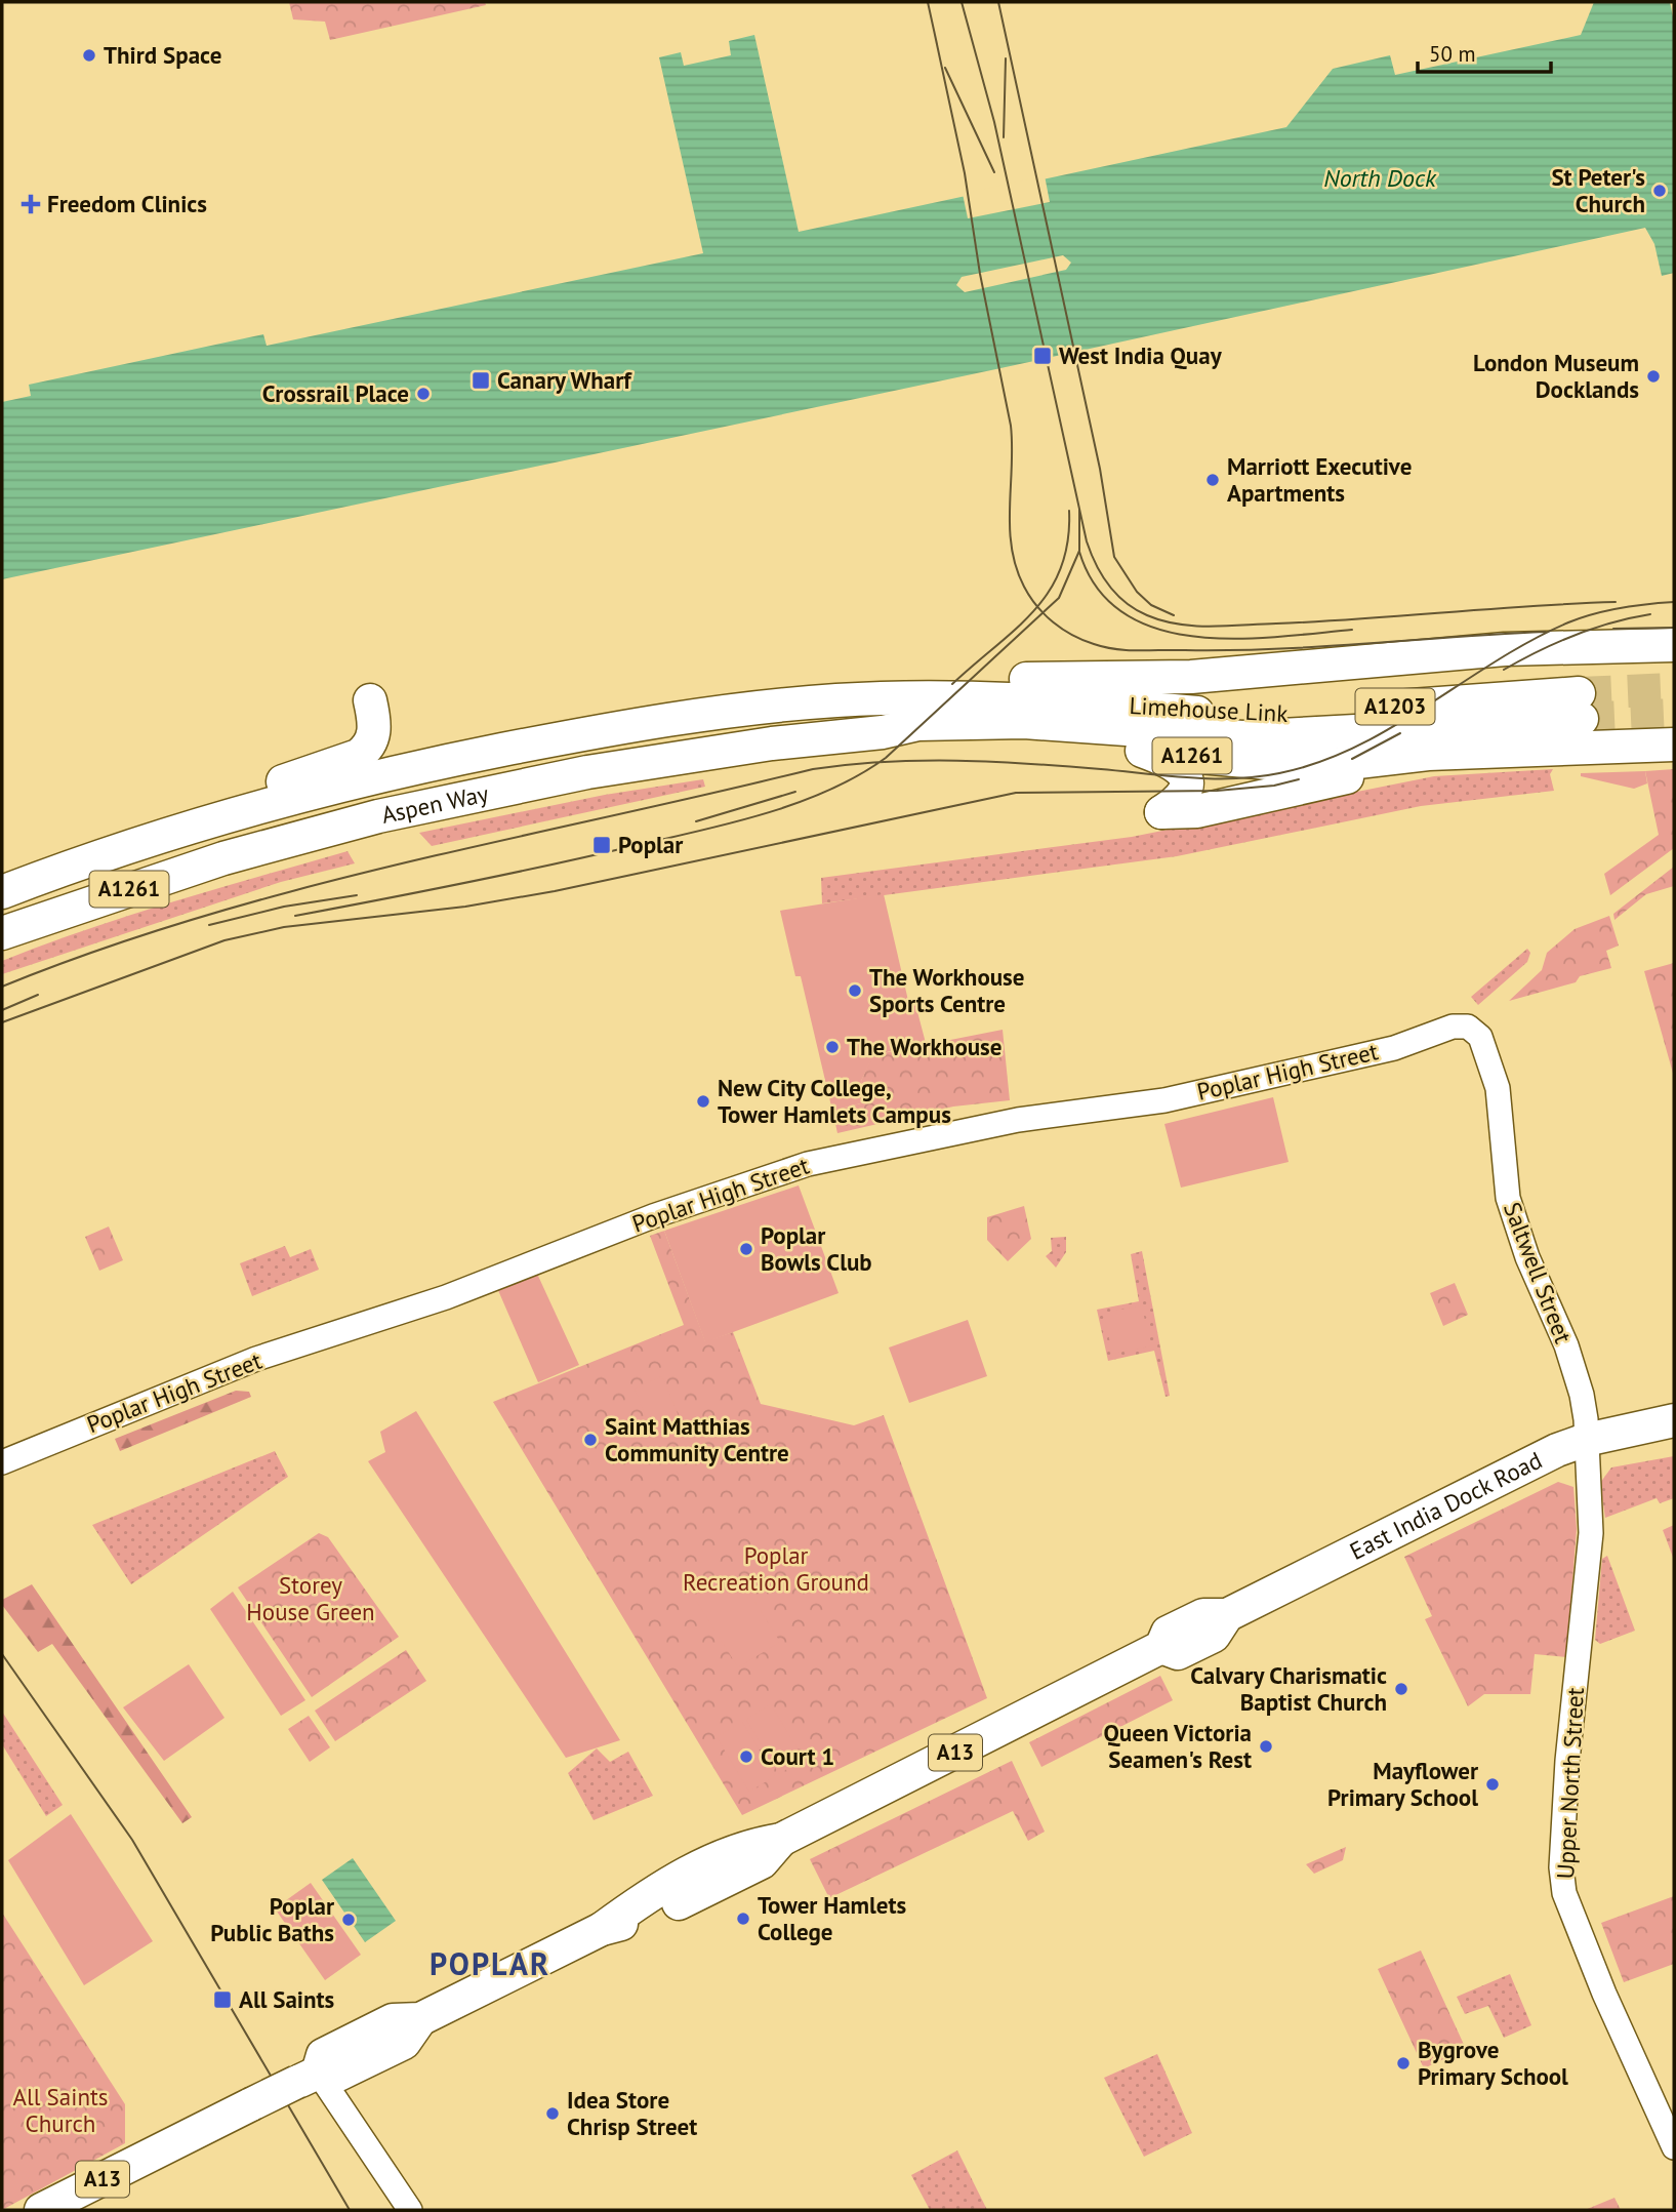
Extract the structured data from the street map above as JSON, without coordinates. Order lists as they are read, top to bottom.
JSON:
{
  "streets": {
    "highway": [
      "A1203",
      "Limehouse Link",
      "A1261",
      "Aspen Way",
      "East India Dock Road",
      "A13"
    ],
    "street": ["Poplar High Street", "Saltwell Street", "Upper North Street"]
  },
  "crossings": [
    ["Limehouse Link", "A1261"],
    ["Limehouse Link", "Aspen Way"],
    ["A1261", "Aspen Way"],
    ["Poplar High Street", "Saltwell Street"],
    ["Saltwell Street", "East India Dock Road"],
    ["Saltwell Street", "Upper North Street"],
    ["East India Dock Road", "Upper North Street"]
  ],
  "districts": ["POPLAR"],
  "water": ["North Dock"],
  "parks": ["Poplar Recreation Ground", "Storey House Green", "All Saints Church"],
  "places": {
    "other": [
      "Third Space",
      "St Peter's Church",
      "London Museum Docklands",
      "Crossrail Place",
      "Marriott Executive Apartments",
      "The Workhouse Sports Centre",
      "The Workhouse",
      "New City College, Tower Hamlets Campus",
      "Poplar Bowls Club",
      "Saint Matthias Community Centre",
      "Calvary Charismatic Baptist Church",
      "Queen Victoria Seamen's Rest",
      "Court 1",
      "Mayflower Primary School",
      "Tower Hamlets College",
      "Poplar Public Baths",
      "Bygrove Primary School",
      "Idea Store Chrisp Street"
    ],
    "health": ["Freedom Clinics"],
    "transit": [
      "West India Quay",
      "Canary Wharf",
      "Poplar",
      "All Saints"
    ]
  },
  "scale_bar": "50 m"
}
